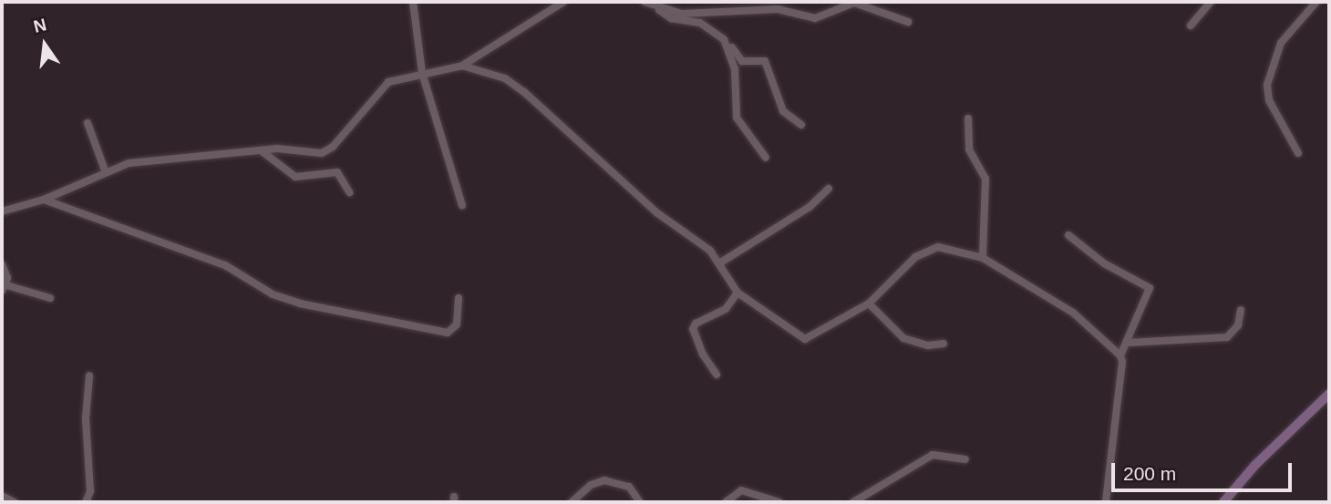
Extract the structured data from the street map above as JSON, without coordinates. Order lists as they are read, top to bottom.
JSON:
{
  "scale_bar": "200 m",
  "north": "top"
}
